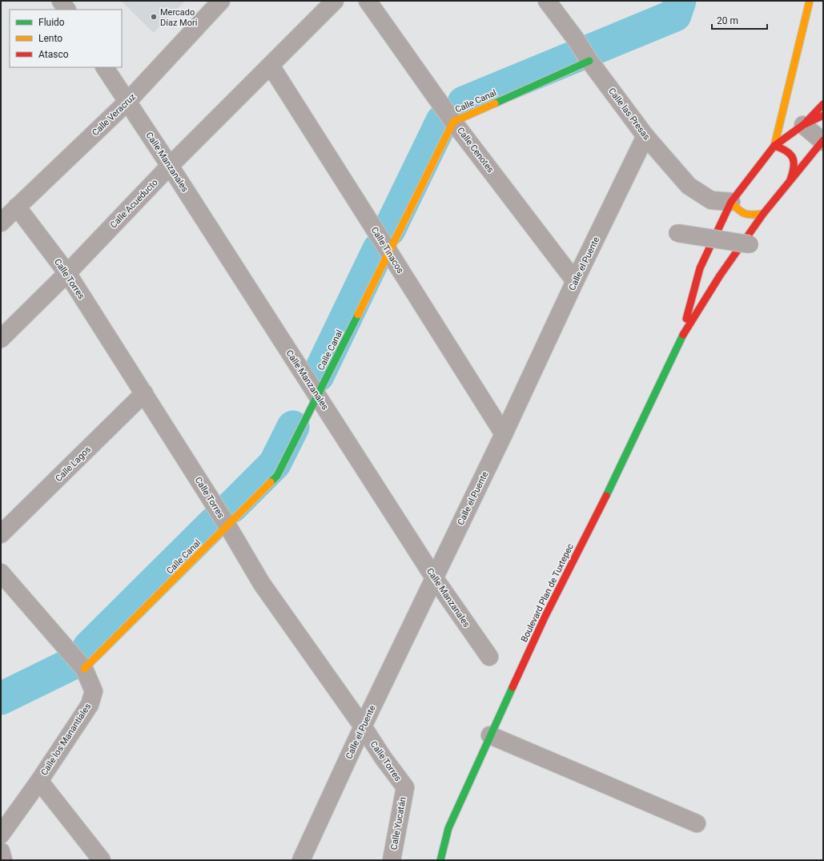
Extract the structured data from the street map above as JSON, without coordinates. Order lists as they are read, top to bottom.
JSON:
{
  "streets": {
    "main road": ["Calle Canal", "Boulevard Plan de Tuxtepec"],
    "street": [
      "Calle las Presas",
      "Calle Veracruz",
      "Calle Cenotes",
      "Calle Manzanales",
      "Calle Acueducto",
      "Calle Tinacos",
      "Calle el Puente",
      "Calle Torres",
      "Calle Lagos",
      "Calle los Manantiales",
      "Calle Yucatán"
    ]
  },
  "crossings": [
    ["Calle Canal", "Calle las Presas"],
    ["Calle Canal", "Calle Cenotes"],
    ["Calle Canal", "Calle Manzanales"],
    ["Calle Canal", "Calle Tinacos"],
    ["Calle Canal", "Calle Torres"],
    ["Calle Canal", "Calle los Manantiales"],
    ["Calle las Presas", "Calle el Puente"],
    ["Calle Veracruz", "Calle Manzanales"],
    ["Calle Veracruz", "Calle Torres"],
    ["Calle Cenotes", "Calle el Puente"],
    ["Calle Manzanales", "Calle Acueducto"],
    ["Calle Manzanales", "Calle el Puente"],
    ["Calle Acueducto", "Calle Tinacos"],
    ["Calle Acueducto", "Calle Torres"],
    ["Calle Tinacos", "Calle el Puente"],
    ["Calle el Puente", "Calle Torres"],
    ["Calle Torres", "Calle Lagos"],
    ["Calle Torres", "Calle Yucatán"]
  ],
  "places": ["Mercado Díaz Mori"],
  "legend": ["Fluido", "Lento", "Atasco"],
  "scale_bar": "20 m"
}
